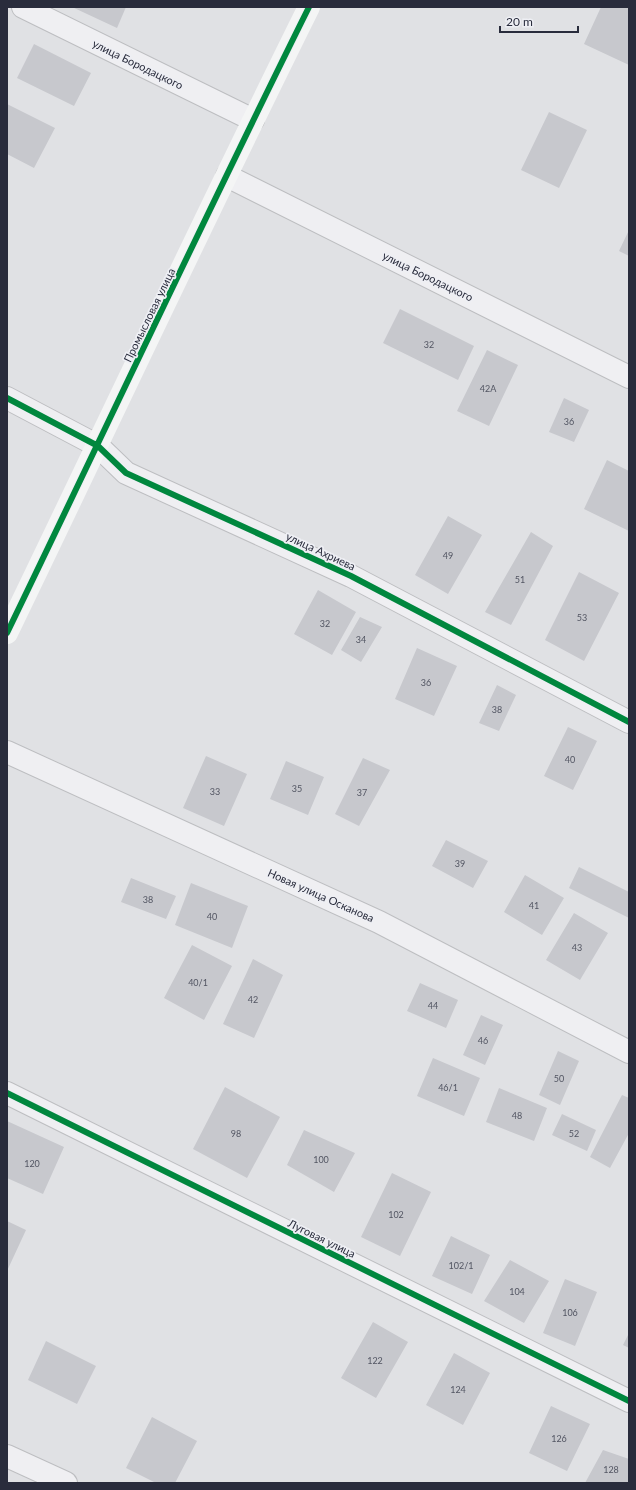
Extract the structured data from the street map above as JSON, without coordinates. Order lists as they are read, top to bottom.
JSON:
{
  "streets": {
    "street": [
      "улица Бородацкого",
      "Промысловая улица",
      "улица Ахриева",
      "Новая улица Осканова",
      "Луговая улица"
    ]
  },
  "crossings": [
    ["улица Бородацкого", "Промысловая улица"],
    ["Промысловая улица", "улица Ахриева"]
  ],
  "house_numbers": [
    "32",
    "42А",
    "36",
    "49",
    "51",
    "53",
    "32",
    "34",
    "36",
    "38",
    "40",
    "35",
    "33",
    "37",
    "39",
    "38",
    "41",
    "40",
    "43",
    "40/1",
    "42",
    "44",
    "46",
    "50",
    "46/1",
    "48",
    "98",
    "52",
    "100",
    "120",
    "102",
    "102/1",
    "104",
    "106",
    "122",
    "124",
    "126",
    "128"
  ],
  "scale_bar": "20 m"
}
